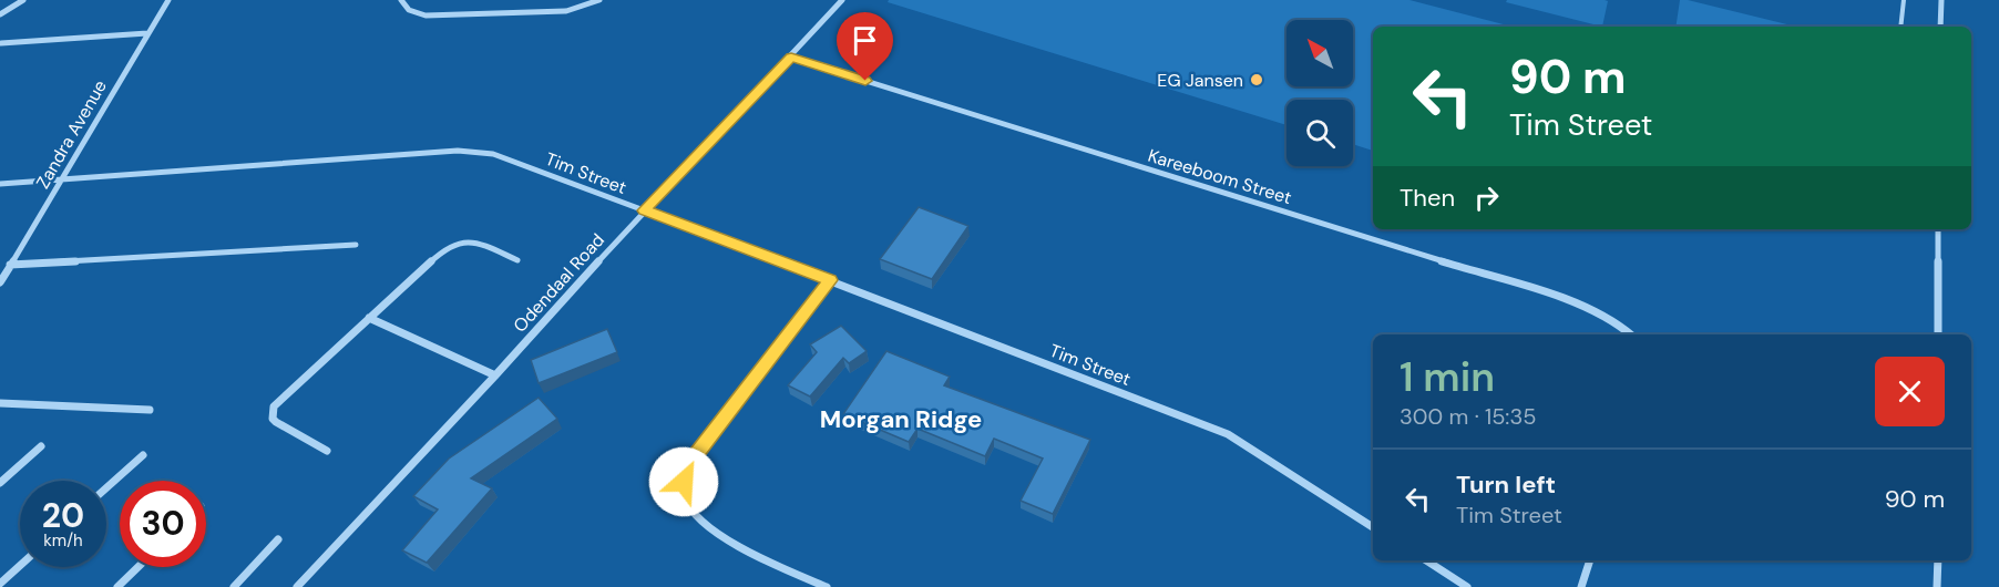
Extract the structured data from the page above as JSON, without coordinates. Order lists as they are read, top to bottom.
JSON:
{
  "streets": {
    "street": [
      "Zandra Avenue",
      "Tim Street",
      "Kareeboom Street",
      "Odendaal Road"
    ]
  },
  "crossings": [
    ["Zandra Avenue", "Tim Street"],
    ["Tim Street", "Odendaal Road"],
    ["Kareeboom Street", "Odendaal Road"]
  ],
  "districts": ["Morgan Ridge"],
  "places": ["EG Jansen"],
  "north": "top left",
  "page": {
    "turn": ["90 m", "Tim Street"],
    "then": "Then",
    "heading": ["1 min", "300 m · 15:35"],
    "list": [
      {
        "name": "Turn left",
        "note": "Tim Street",
        "value": "90 m"
      }
    ],
    "speed": "20 km/h",
    "limit": "30"
  }
}
